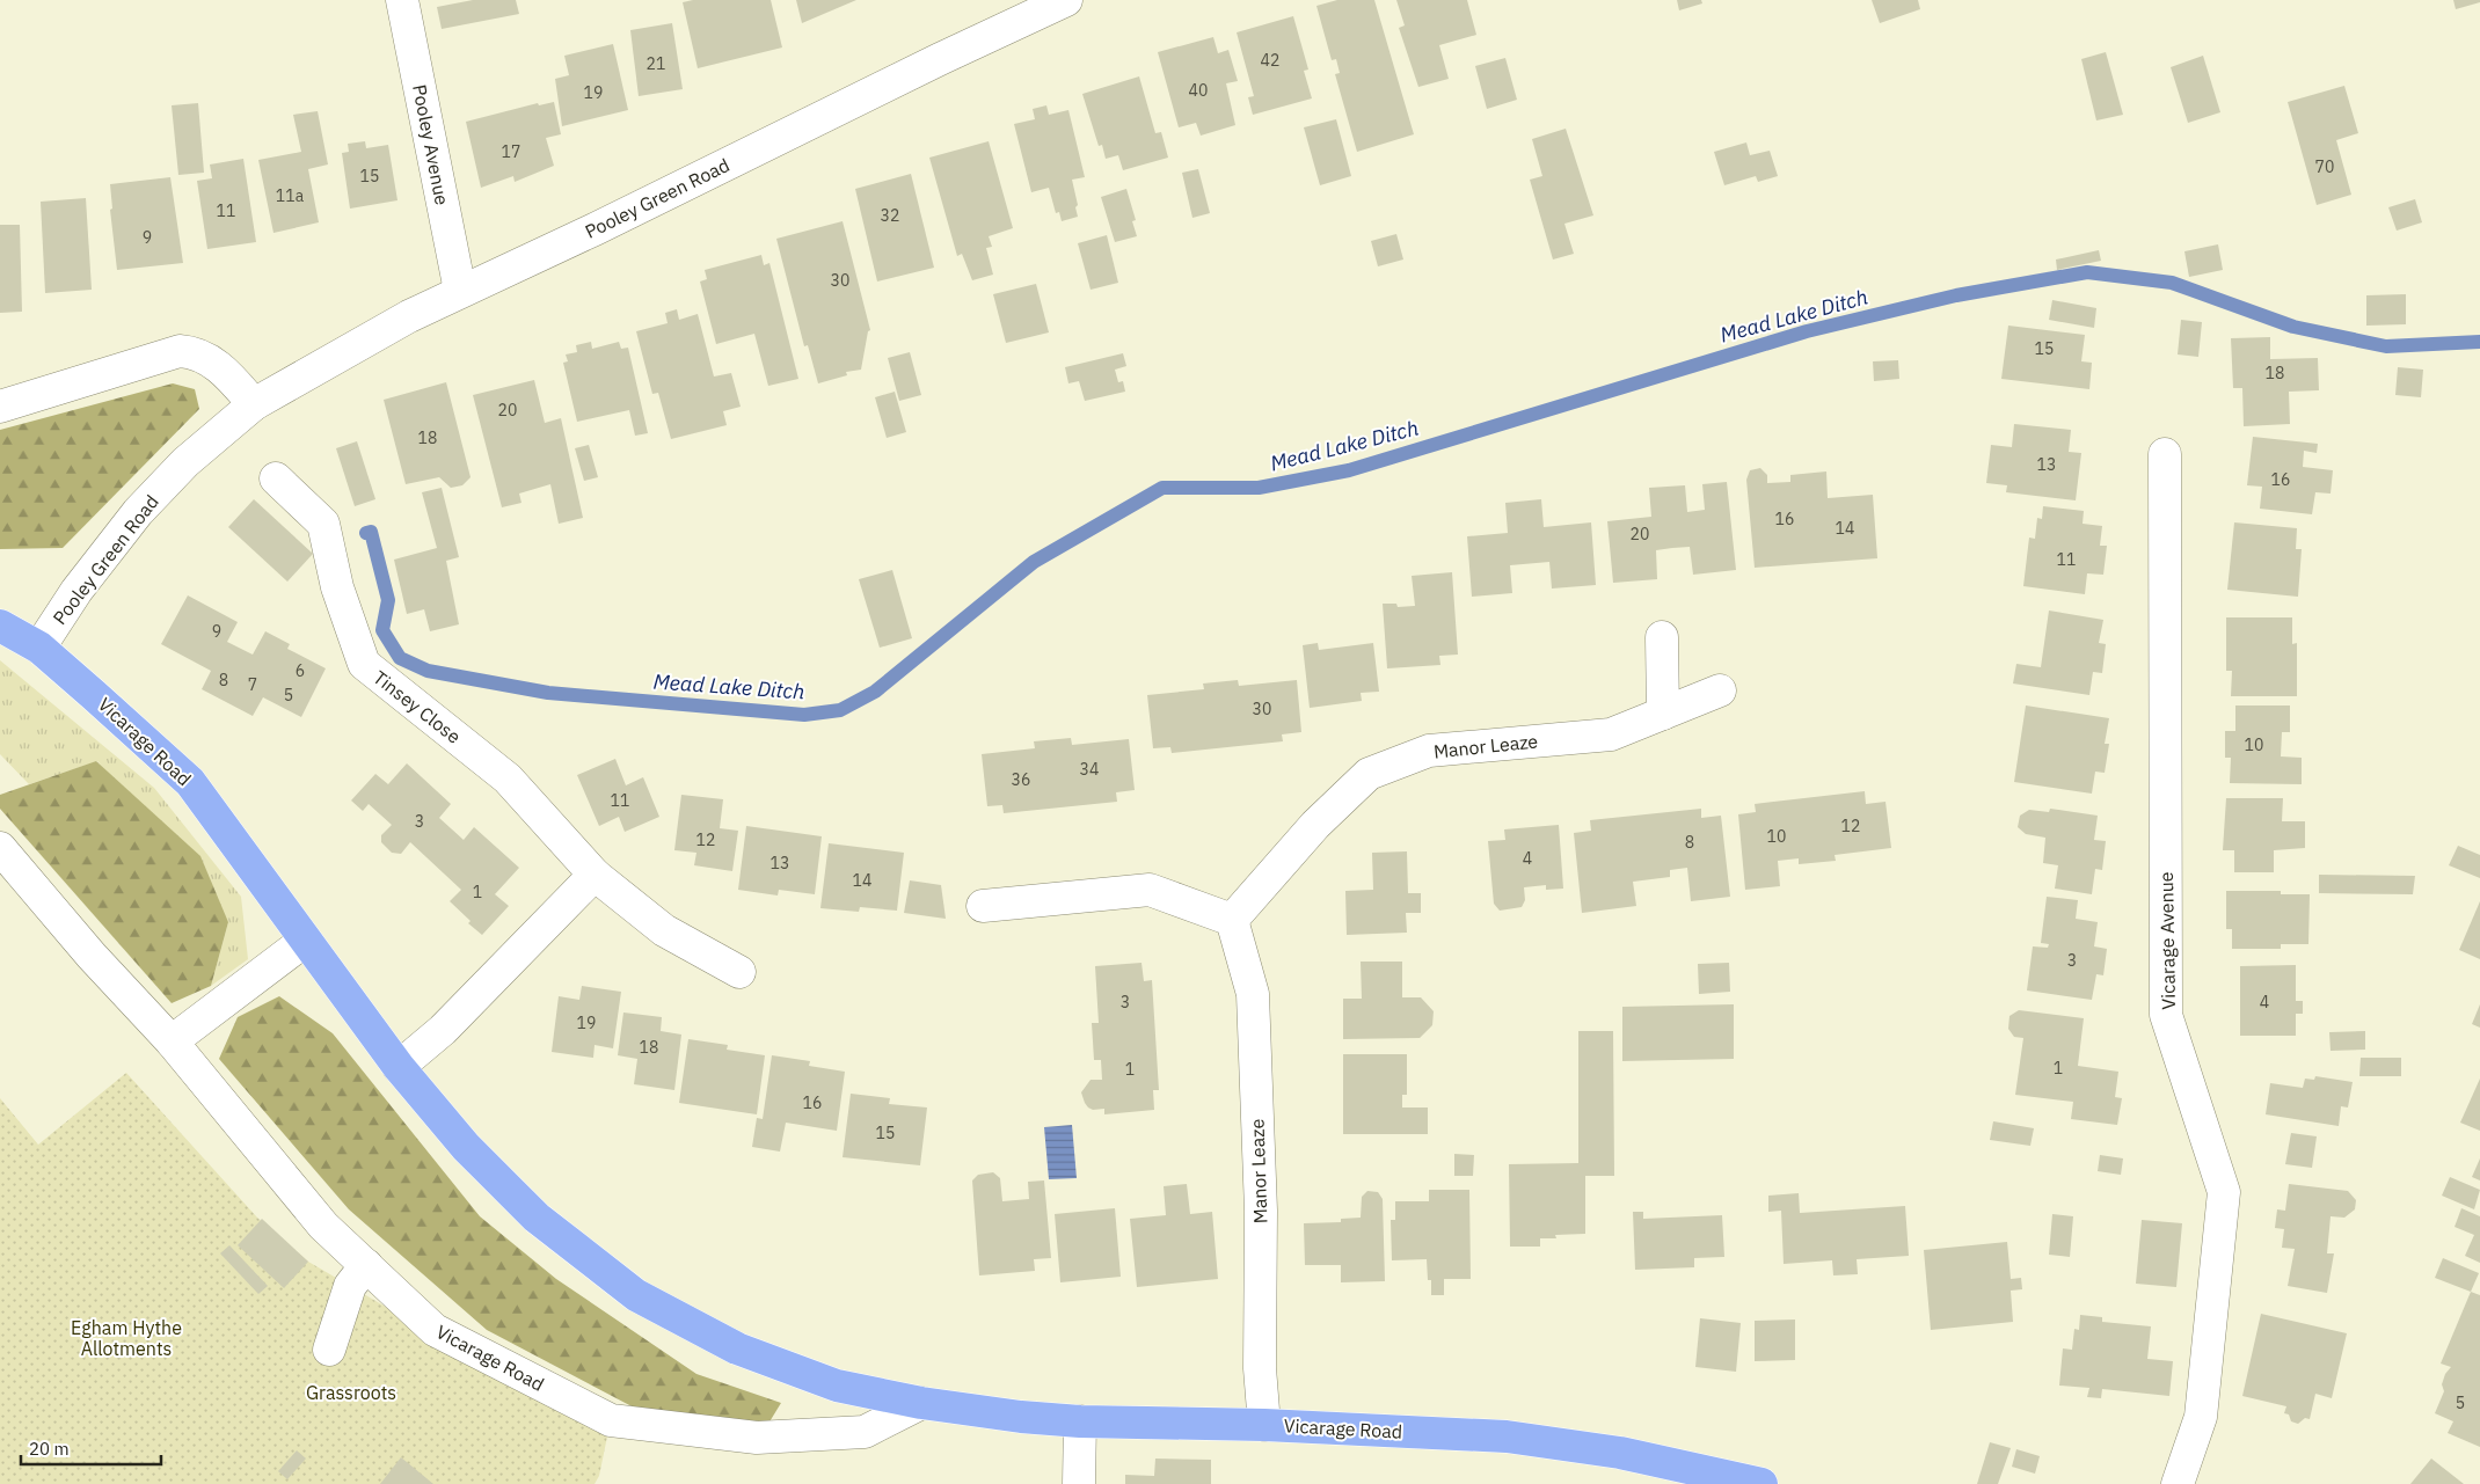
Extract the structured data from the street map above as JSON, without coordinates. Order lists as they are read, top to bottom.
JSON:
{
  "streets": {
    "main road": ["Vicarage Road"],
    "street": [
      "Pooley Avenue",
      "Pooley Green Road",
      "Tinsey Close",
      "Manor Leaze",
      "Vicarage Avenue"
    ]
  },
  "crossings": [
    ["Pooley Avenue", "Pooley Green Road"],
    ["Pooley Green Road", "Vicarage Road"],
    ["Vicarage Road", "Manor Leaze"]
  ],
  "water": ["Mead Lake Ditch"],
  "parks": ["Egham Hythe Allotments", "Grassroots"],
  "house_numbers": [
    "42",
    "21",
    "40",
    "19",
    "17",
    "70",
    "15",
    "11a",
    "11",
    "32",
    "9",
    "30",
    "15",
    "18",
    "20",
    "18",
    "13",
    "16",
    "16",
    "14",
    "20",
    "11",
    "9",
    "6",
    "8",
    "7",
    "5",
    "30",
    "10",
    "34",
    "36",
    "11",
    "3",
    "12",
    "10",
    "12",
    "8",
    "4",
    "13",
    "14",
    "1",
    "3",
    "3",
    "4",
    "19",
    "18",
    "1",
    "1",
    "16",
    "15",
    "5"
  ],
  "scale_bar": "20 m"
}
